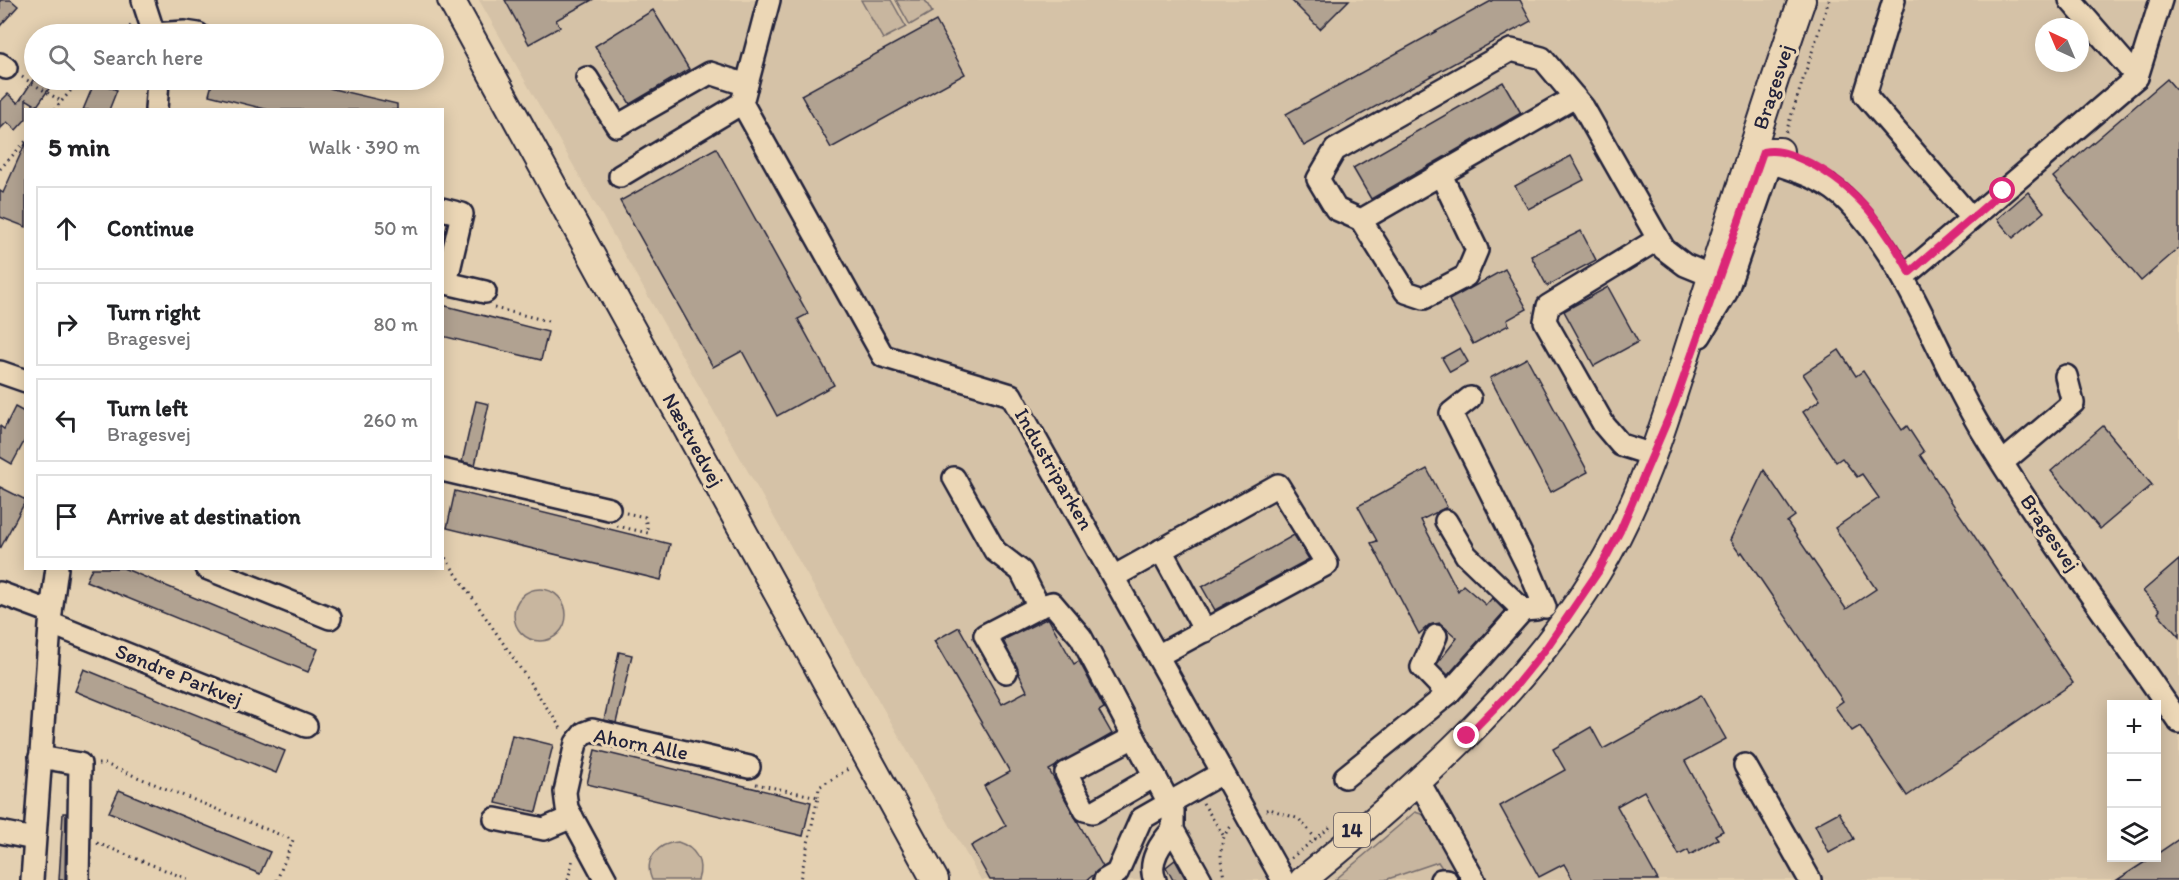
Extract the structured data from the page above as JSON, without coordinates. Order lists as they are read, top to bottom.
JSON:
{
  "streets": {
    "main road": ["Bragesvej", "Næstvedvej", "14"],
    "street": ["Industriparken", "Søndre Parkvej", "Ahorn Alle"]
  },
  "crossings": [
    ["Bragesvej", "Industriparken"]
  ],
  "north": "top left",
  "page": {
    "search": "Search here",
    "heading": ["5 min", "Walk · 390 m"],
    "list": [
      ["Continue", "50 m"],
      ["Turn right", "Bragesvej", "80 m"],
      ["Turn left", "Bragesvej", "260 m"],
      "Arrive at destination"
    ],
    "map_buttons": ["+", "−"]
  }
}
